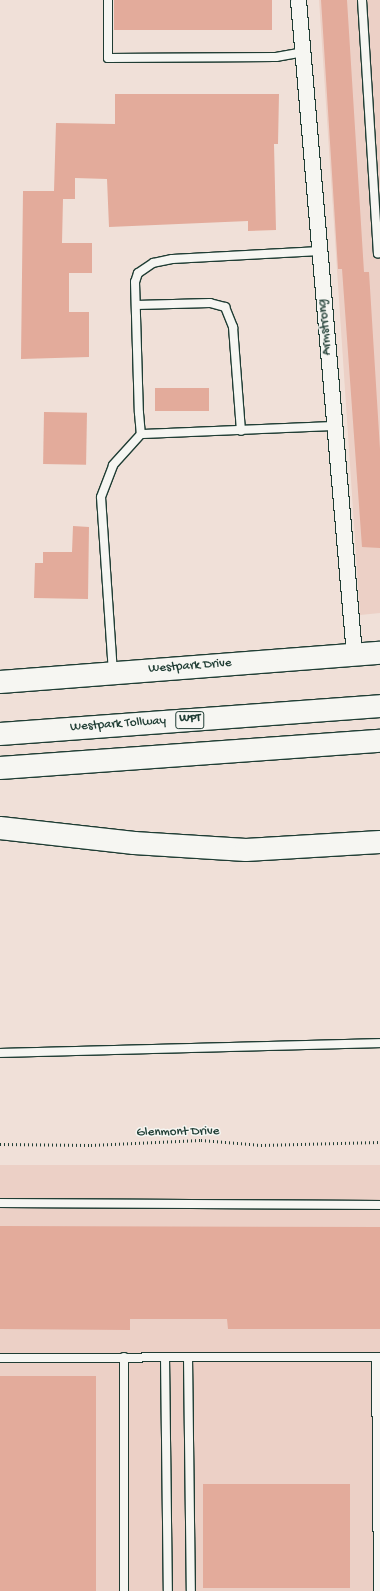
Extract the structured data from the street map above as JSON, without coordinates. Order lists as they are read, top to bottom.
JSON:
{
  "streets": {
    "main road": ["Westpark Drive", "WPT", "Westpark Tollway"],
    "street": ["Armstrong"],
    "path": ["Glenmont Drive"]
  },
  "crossings": [
    ["Armstrong", "Westpark Drive"]
  ]
}
